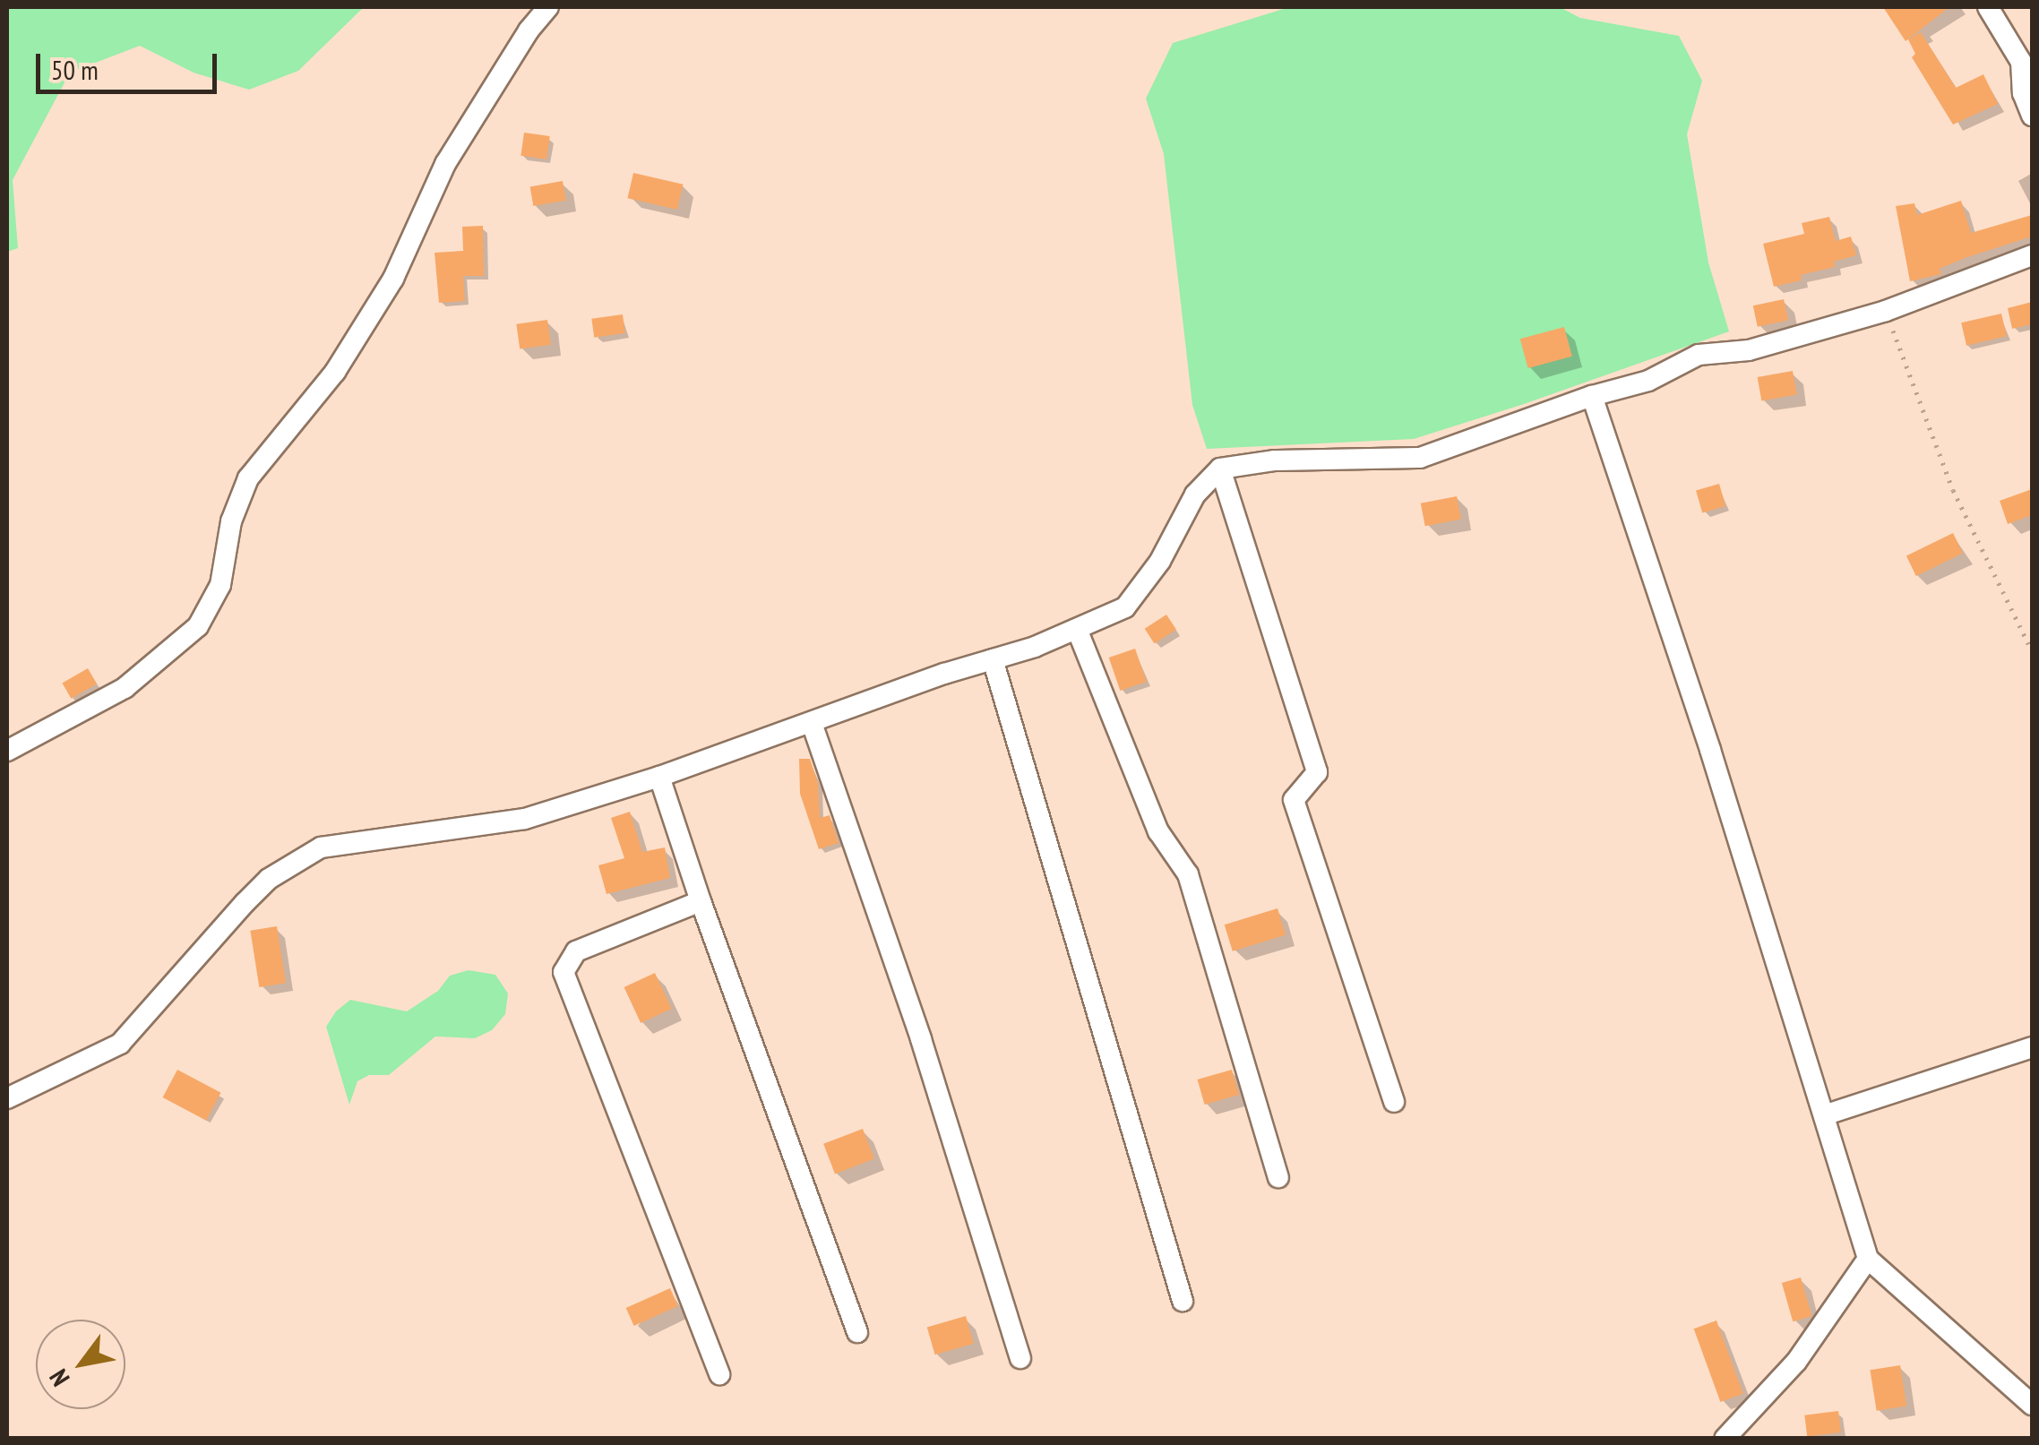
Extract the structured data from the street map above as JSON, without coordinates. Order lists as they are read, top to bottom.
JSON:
{
  "scale_bar": "50 m",
  "north": "bottom left"
}
